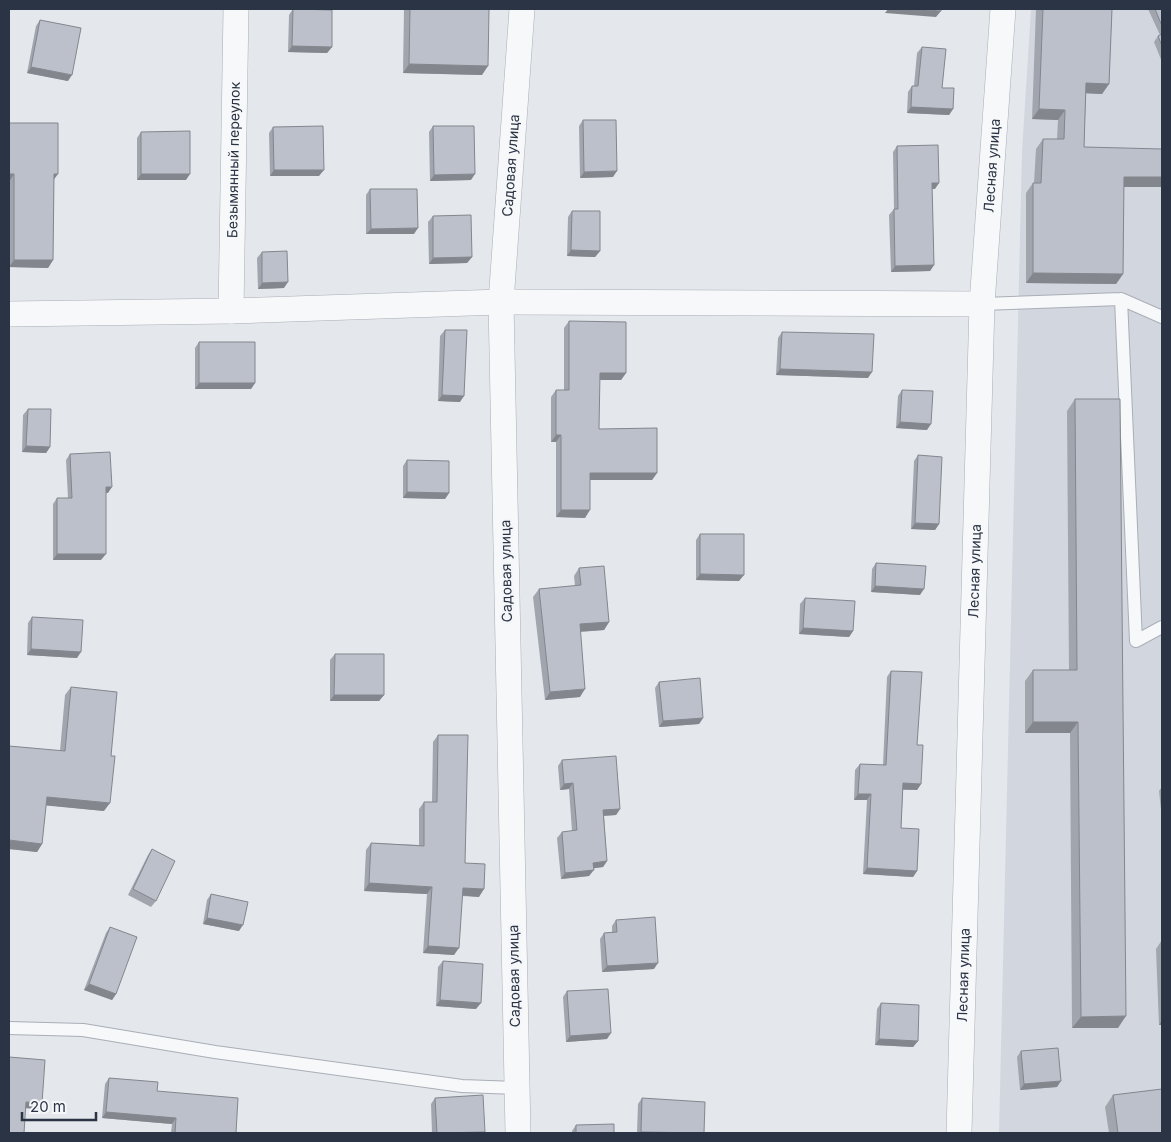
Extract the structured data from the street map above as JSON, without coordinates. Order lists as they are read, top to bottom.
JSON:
{
  "streets": {
    "street": ["Безымянный переулок", "Садовая улица", "Лесная улица"]
  },
  "scale_bar": "20 m"
}
